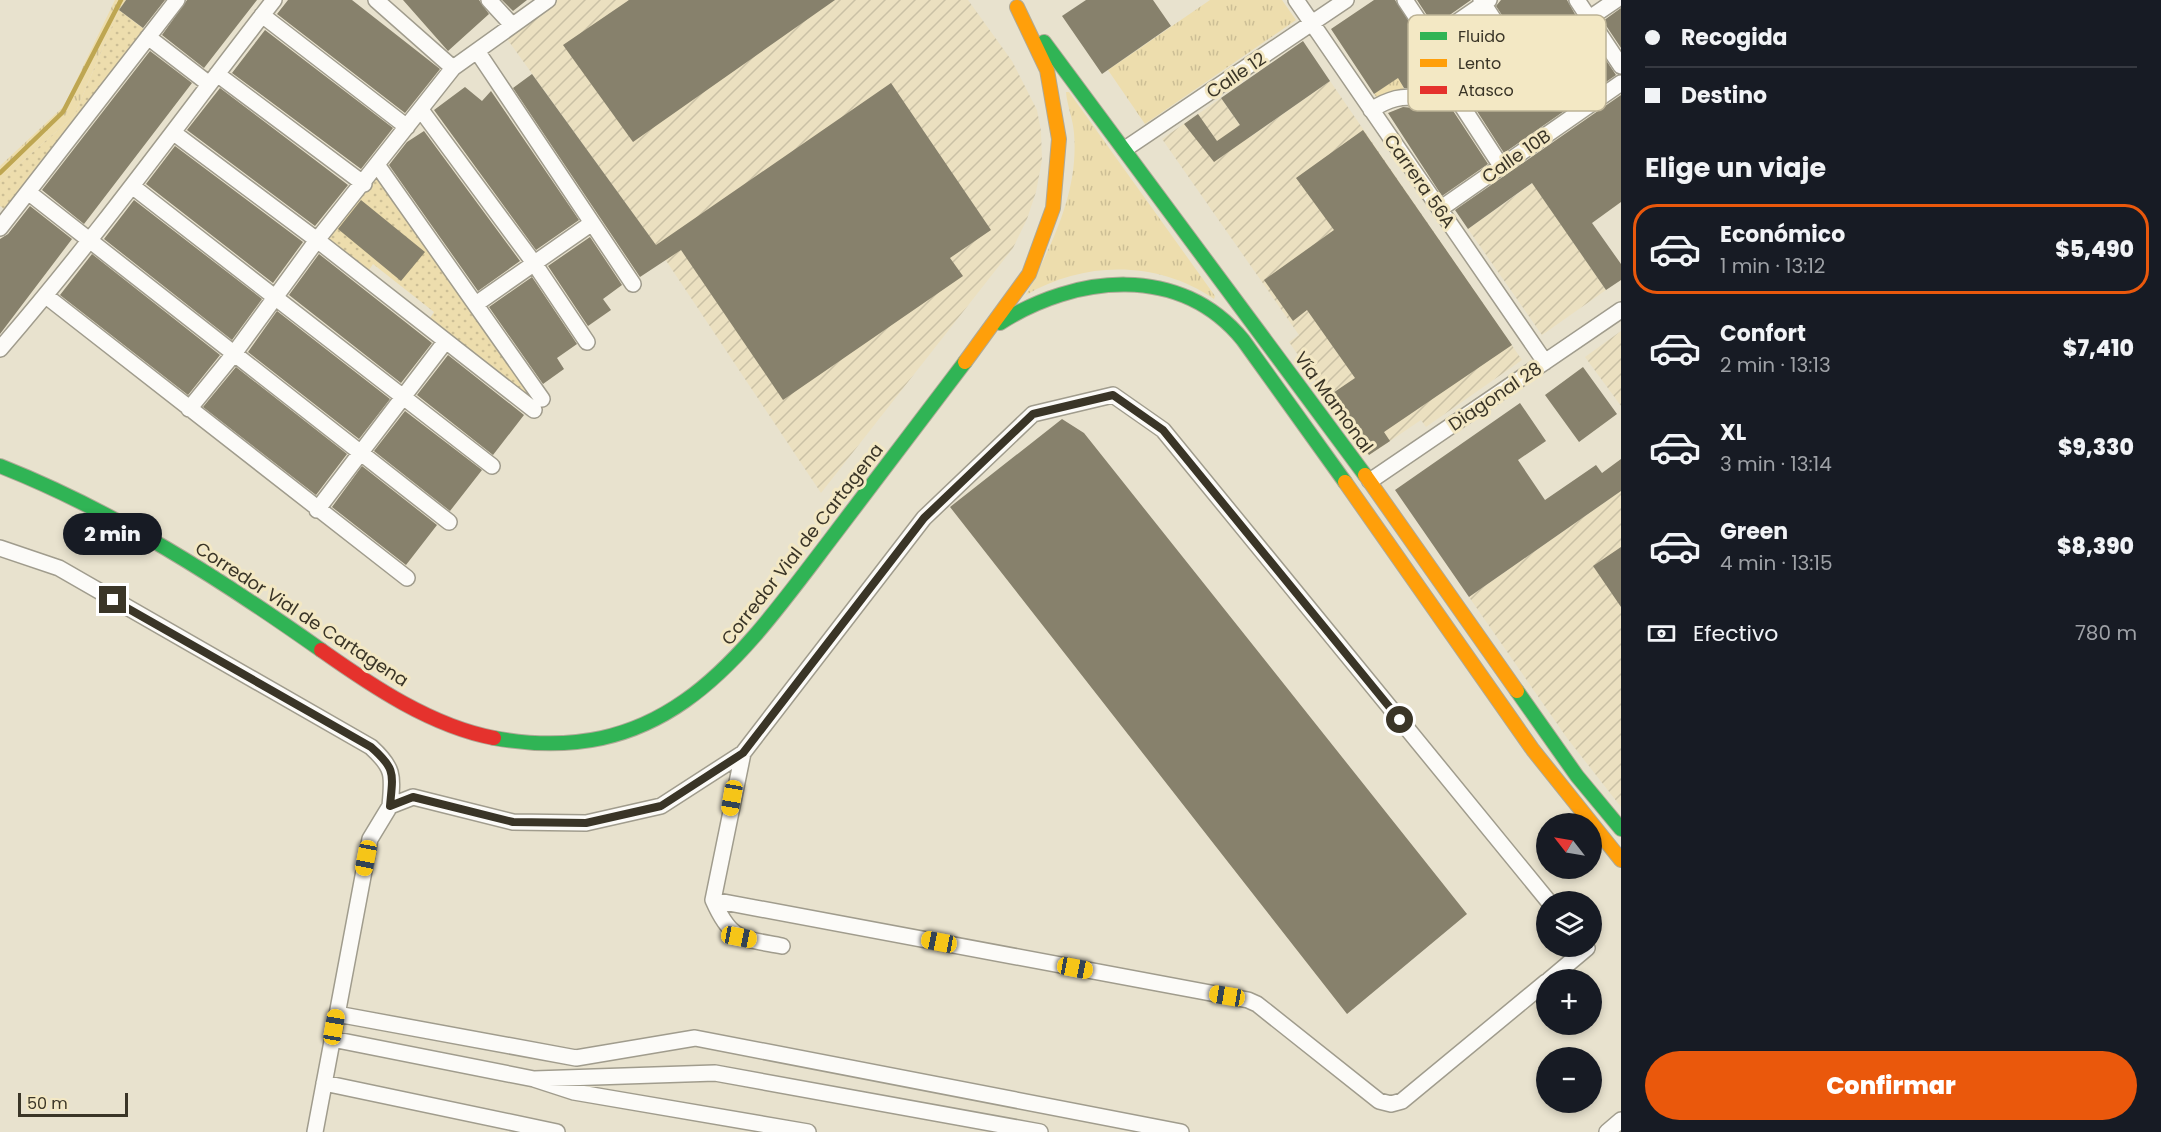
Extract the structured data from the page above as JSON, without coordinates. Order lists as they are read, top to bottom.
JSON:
{
  "streets": {
    "main road": ["Vía Mamonal", "Corredor Vial de Cartagena"],
    "street": [
      "Calle 12",
      "Calle 10B",
      "Carrera 56A",
      "Diagonal 28"
    ]
  },
  "crossings": [
    ["Calle 12", "Carrera 56A"],
    ["Calle 12", "Vía Mamonal"],
    ["Calle 10B", "Carrera 56A"],
    ["Carrera 56A", "Diagonal 28"],
    ["Diagonal 28", "Vía Mamonal"],
    ["Vía Mamonal", "Corredor Vial de Cartagena"]
  ],
  "legend": ["Fluido", "Lento", "Atasco"],
  "scale_bar": "50 m",
  "north": "top left",
  "page": {
    "banner": ["Recogida", "Destino"],
    "heading": "Elige un viaje",
    "list": [
      {
        "name": "Económico",
        "note": "1 min · 13:12",
        "value": "$5,490"
      },
      {
        "name": "Confort",
        "note": "2 min · 13:13",
        "value": "$7,410"
      },
      {
        "name": "XL",
        "note": "3 min · 13:14",
        "value": "$9,330"
      },
      {
        "name": "Green",
        "note": "4 min · 13:15",
        "value": "$8,390"
      }
    ],
    "bubble": "2 min",
    "pay": ["Efectivo", "780 m"],
    "map_buttons": ["+", "−"],
    "buttons": "Confirmar",
    "scale": "50 m"
  }
}
